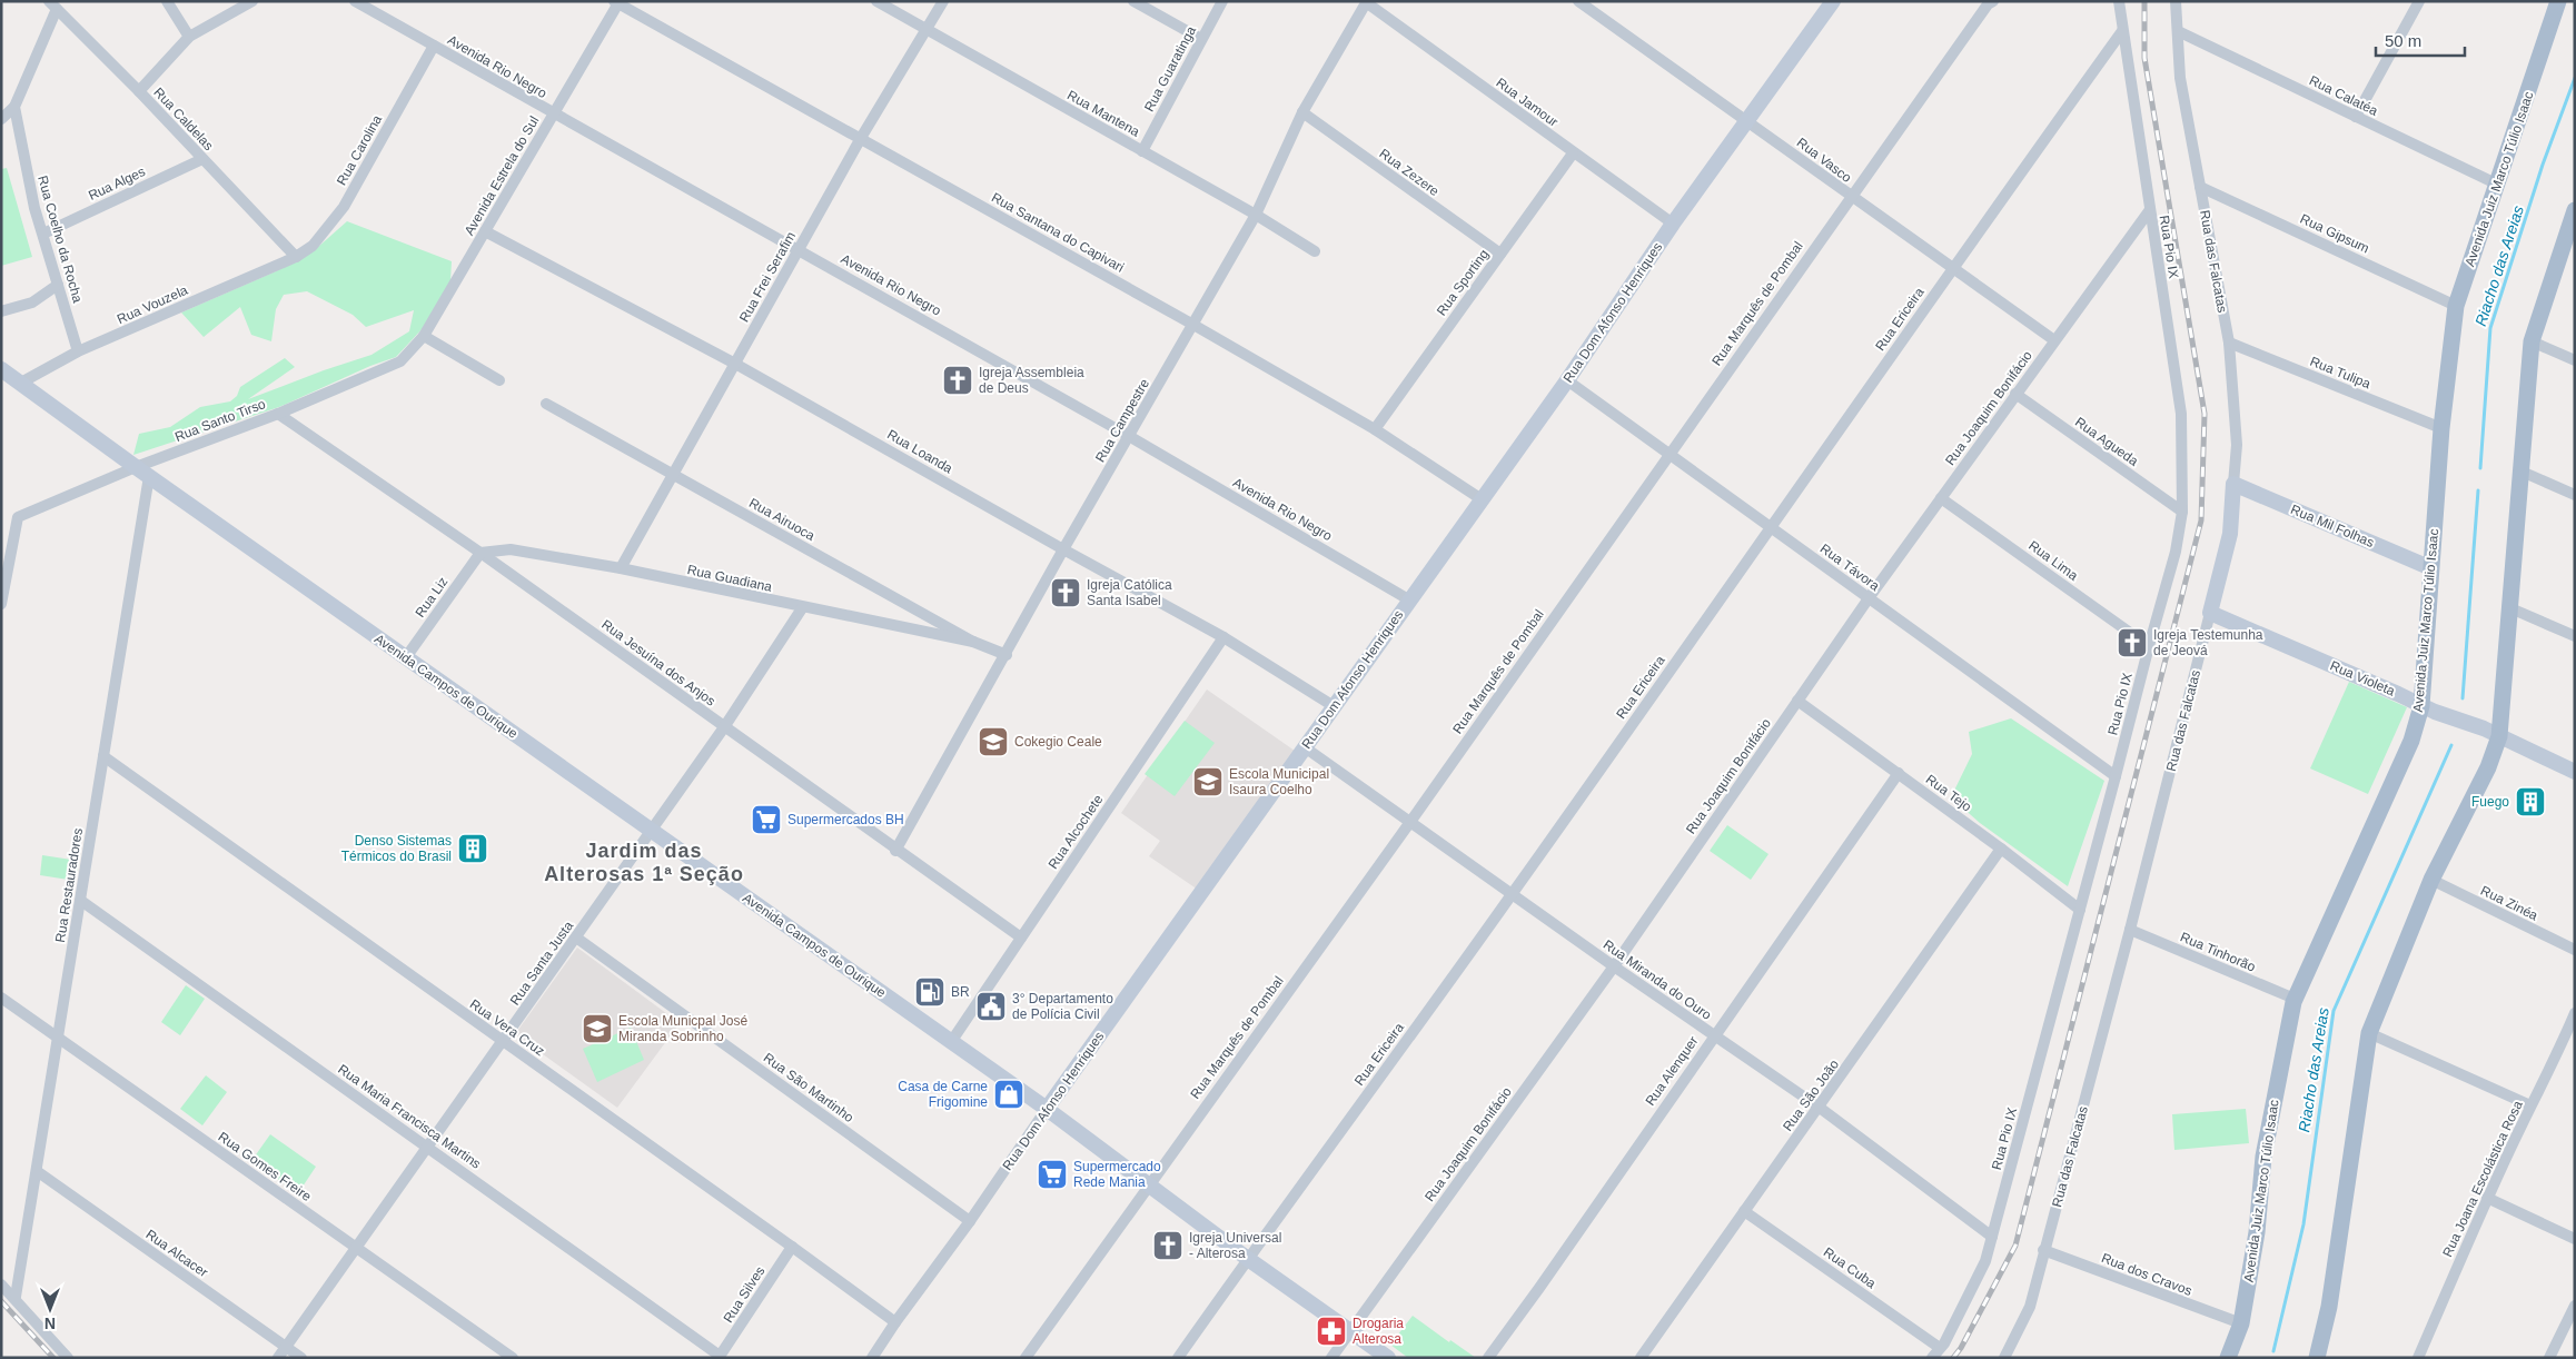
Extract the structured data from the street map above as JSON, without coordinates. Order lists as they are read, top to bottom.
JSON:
{
  "streets": {
    "main road": ["Avenida Juiz Marco Túlio Isaac"],
    "street": [
      "Avenida Rio Negro",
      "Rua Guaratinga",
      "Rua Calatéa",
      "Rua Jamour",
      "Rua Mantena",
      "Rua Caldelas",
      "Rua Carolina",
      "Rua Vasco",
      "Rua Zezere",
      "Avenida Estrela do Sul",
      "Rua Alges",
      "Rua Santana do Capivari",
      "Rua Gipsum",
      "Rua Coelho da Rocha",
      "Rua Pio IX",
      "Rua das Falcatas",
      "Rua Frei Serafim",
      "Rua Sporting",
      "Rua Marquês de Pombal",
      "Rua Vouzela",
      "Rua Dom Afonso Henriques",
      "Rua Ericeira",
      "Rua Tulipa",
      "Rua Joaquim Bonifácio",
      "Rua Santo Tirso",
      "Rua Campestre",
      "Rua Agueda",
      "Rua Loanda",
      "Rua Airuoca",
      "Rua Mil Folhas",
      "Rua Lima",
      "Rua Távora",
      "Rua Guadiana",
      "Rua Liz",
      "Rua Jesuína dos Anjos",
      "Rua Violeta",
      "Avenida Campos de Ourique",
      "Rua Tejo",
      "Rua Alcochete",
      "Rua Restauradores",
      "Rua Zinéa",
      "Rua Tinhorão",
      "Rua Santa Justa",
      "Rua Miranda do Ouro",
      "Rua Vera Cruz",
      "Rua Alenquer",
      "Rua São Martinho",
      "Rua São João",
      "Rua Maria Francisca Martins",
      "Rua Gomes Freire",
      "Rua Joana Escolástica Rosa",
      "Rua Alcacer",
      "Rua Cuba",
      "Rua dos Cravos",
      "Rua Silves"
    ]
  },
  "crossings": [
    ["Avenida Rio Negro", "Rua Carolina"],
    ["Avenida Rio Negro", "Avenida Estrela do Sul"],
    ["Avenida Rio Negro", "Rua Frei Serafim"],
    ["Avenida Rio Negro", "Rua Dom Afonso Henriques"],
    ["Avenida Rio Negro", "Rua Campestre"],
    ["Rua Guaratinga", "Rua Mantena"],
    ["Rua Calatéa", "Avenida Juiz Marco Túlio Isaac"],
    ["Rua Calatéa", "Rua das Falcatas"],
    ["Rua Jamour", "Rua Sporting"],
    ["Rua Jamour", "Rua Dom Afonso Henriques"],
    ["Rua Jamour", "Rua Campestre"],
    ["Rua Mantena", "Rua Frei Serafim"],
    ["Rua Mantena", "Rua Campestre"],
    ["Rua Caldelas", "Rua Carolina"],
    ["Rua Caldelas", "Rua Alges"],
    ["Rua Caldelas", "Rua Vouzela"],
    ["Rua Carolina", "Rua Vouzela"],
    ["Rua Vasco", "Rua Marquês de Pombal"],
    ["Rua Vasco", "Rua Dom Afonso Henriques"],
    ["Rua Vasco", "Rua Ericeira"],
    ["Rua Vasco", "Rua Joaquim Bonifácio"],
    ["Rua Zezere", "Rua Sporting"],
    ["Rua Zezere", "Rua Campestre"],
    ["Avenida Estrela do Sul", "Rua Santana do Capivari"],
    ["Avenida Estrela do Sul", "Rua Santo Tirso"],
    ["Avenida Estrela do Sul", "Rua Loanda"],
    ["Avenida Juiz Marco Túlio Isaac", "Rua Gipsum"],
    ["Avenida Juiz Marco Túlio Isaac", "Rua Tulipa"],
    ["Avenida Juiz Marco Túlio Isaac", "Rua Mil Folhas"],
    ["Avenida Juiz Marco Túlio Isaac", "Rua Violeta"],
    ["Avenida Juiz Marco Túlio Isaac", "Rua Tinhorão"],
    ["Avenida Juiz Marco Túlio Isaac", "Rua dos Cravos"],
    ["Rua Alges", "Rua Coelho da Rocha"],
    ["Rua Santana do Capivari", "Rua Frei Serafim"],
    ["Rua Santana do Capivari", "Rua Sporting"],
    ["Rua Santana do Capivari", "Rua Dom Afonso Henriques"],
    ["Rua Santana do Capivari", "Rua Campestre"],
    ["Rua Gipsum", "Rua das Falcatas"],
    ["Rua Coelho da Rocha", "Rua Vouzela"],
    ["Rua Pio IX", "Rua Ericeira"],
    ["Rua Pio IX", "Rua Joaquim Bonifácio"],
    ["Rua Pio IX", "Rua Agueda"],
    ["Rua Pio IX", "Rua Lima"],
    ["Rua Pio IX", "Rua Távora"],
    ["Rua Pio IX", "Rua Tejo"],
    ["Rua Pio IX", "Rua Miranda do Ouro"],
    ["Rua Pio IX", "Rua Cuba"],
    ["Rua das Falcatas", "Rua Tulipa"],
    ["Rua das Falcatas", "Rua Mil Folhas"],
    ["Rua das Falcatas", "Rua Violeta"],
    ["Rua das Falcatas", "Rua Tinhorão"],
    ["Rua das Falcatas", "Rua dos Cravos"],
    ["Rua Frei Serafim", "Rua Loanda"],
    ["Rua Frei Serafim", "Rua Airuoca"],
    ["Rua Frei Serafim", "Rua Guadiana"],
    ["Rua Marquês de Pombal", "Rua Távora"],
    ["Rua Marquês de Pombal", "Avenida Campos de Ourique"],
    ["Rua Marquês de Pombal", "Rua Miranda do Ouro"],
    ["Rua Vouzela", "Avenida Campos de Ourique"],
    ["Rua Dom Afonso Henriques", "Rua Loanda"],
    ["Rua Dom Afonso Henriques", "Rua Távora"],
    ["Rua Dom Afonso Henriques", "Avenida Campos de Ourique"],
    ["Rua Dom Afonso Henriques", "Rua Miranda do Ouro"],
    ["Rua Dom Afonso Henriques", "Rua Vera Cruz"],
    ["Rua Dom Afonso Henriques", "Rua São Martinho"],
    ["Rua Ericeira", "Rua Távora"],
    ["Rua Ericeira", "Avenida Campos de Ourique"],
    ["Rua Ericeira", "Rua Miranda do Ouro"],
    ["Rua Joaquim Bonifácio", "Rua Agueda"],
    ["Rua Joaquim Bonifácio", "Rua Lima"],
    ["Rua Joaquim Bonifácio", "Rua Távora"],
    ["Rua Joaquim Bonifácio", "Avenida Campos de Ourique"],
    ["Rua Joaquim Bonifácio", "Rua Tejo"],
    ["Rua Joaquim Bonifácio", "Rua Miranda do Ouro"],
    ["Rua Santo Tirso", "Rua Jesuína dos Anjos"],
    ["Rua Santo Tirso", "Avenida Campos de Ourique"],
    ["Rua Santo Tirso", "Rua Restauradores"],
    ["Rua Campestre", "Rua Loanda"],
    ["Rua Campestre", "Rua Airuoca"],
    ["Rua Campestre", "Rua Jesuína dos Anjos"],
    ["Rua Loanda", "Rua Alcochete"],
    ["Rua Airuoca", "Rua Guadiana"],
    ["Rua Guadiana", "Rua Liz"],
    ["Rua Guadiana", "Rua Jesuína dos Anjos"],
    ["Rua Guadiana", "Rua Santa Justa"],
    ["Rua Liz", "Rua Jesuína dos Anjos"],
    ["Rua Liz", "Avenida Campos de Ourique"],
    ["Rua Jesuína dos Anjos", "Rua Alcochete"],
    ["Rua Jesuína dos Anjos", "Rua Santa Justa"],
    ["Avenida Campos de Ourique", "Rua Alcochete"],
    ["Avenida Campos de Ourique", "Rua Restauradores"],
    ["Avenida Campos de Ourique", "Rua Santa Justa"],
    ["Rua Tejo", "Rua Alenquer"],
    ["Rua Tejo", "Rua São João"],
    ["Rua Restauradores", "Rua Vera Cruz"],
    ["Rua Restauradores", "Rua Maria Francisca Martins"],
    ["Rua Restauradores", "Rua Gomes Freire"],
    ["Rua Restauradores", "Rua Alcacer"],
    ["Rua Santa Justa", "Rua Vera Cruz"],
    ["Rua Santa Justa", "Rua São Martinho"],
    ["Rua Santa Justa", "Rua Maria Francisca Martins"],
    ["Rua Santa Justa", "Rua Gomes Freire"],
    ["Rua Santa Justa", "Rua Alcacer"],
    ["Rua Miranda do Ouro", "Rua Alenquer"],
    ["Rua Miranda do Ouro", "Rua São João"],
    ["Rua Vera Cruz", "Rua Silves"],
    ["Rua São João", "Rua Cuba"],
    ["Rua Maria Francisca Martins", "Rua Silves"]
  ],
  "districts": ["Jardim das Alterosas 1ª Seção"],
  "water": ["Riacho das Areias"],
  "places": {
    "church": [
      "Igreja Assembleia de Deus",
      "Igreja Católica Santa Isabel",
      "Igreja Testemunha de Jeová",
      "Igreja Universal - Alterosa"
    ],
    "school or university": ["Cokegio Ceale", "Escola Municipal Isaura Coelho", "Escola Municpal José Miranda Sobrinho"],
    "building": ["Fuego", "Denso Sistemas Térmicos do Brasil"],
    "supermarket": ["Supermercados BH", "Supermercado Rede Mania"],
    "fuel station": ["BR"],
    "public building": ["3° Departamento de Polícia Civil"],
    "shop": ["Casa de Carne Frigomine"],
    "pharmacy": ["Drogaria Alterosa"]
  },
  "scale_bar": "50 m",
  "north": "bottom"
}
